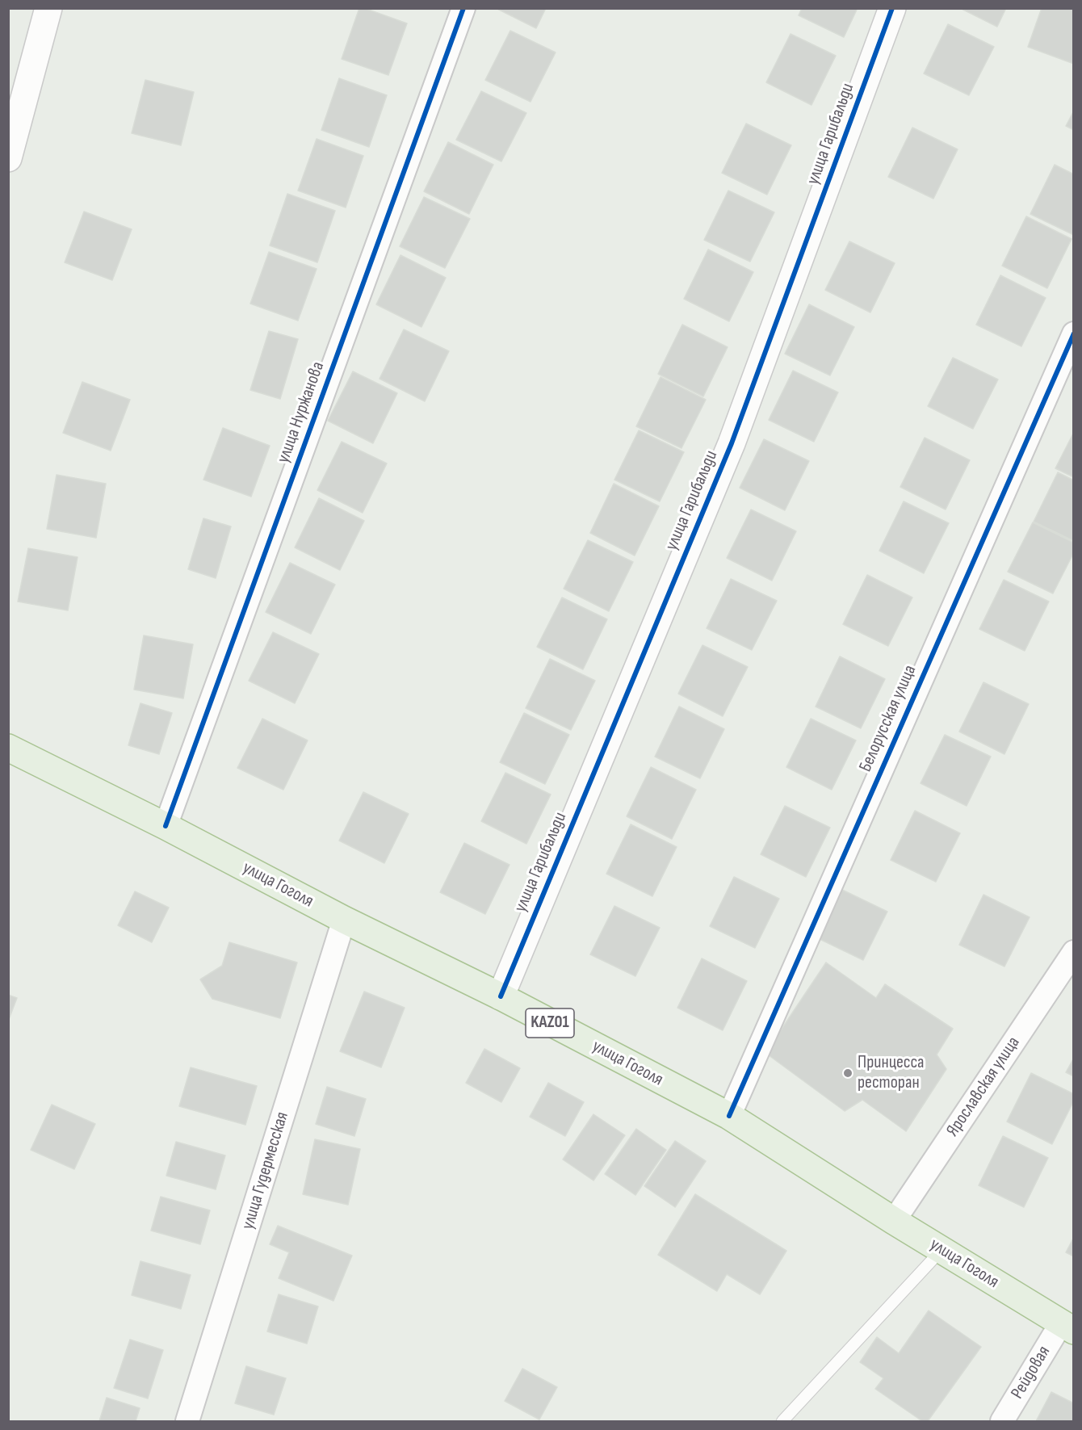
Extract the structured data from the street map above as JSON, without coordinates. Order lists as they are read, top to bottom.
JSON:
{
  "streets": {
    "highway": ["улица Гоголя", "KАZ01"],
    "street": [
      "улица Гарибальди",
      "улица Нуржанова",
      "Белорусская улица",
      "Ярославская улица",
      "улица Гудермесская",
      "Рейдовая"
    ]
  },
  "crossings": [
    ["улица Гарибальди", "улица Гоголя"],
    ["улица Нуржанова", "улица Гоголя"],
    ["Белорусская улица", "улица Гоголя"],
    ["улица Гоголя", "Ярославская улица"],
    ["улица Гоголя", "улица Гудермесская"],
    ["улица Гоголя", "Рейдовая"]
  ],
  "places": ["Принцесса ресторан"]
}
